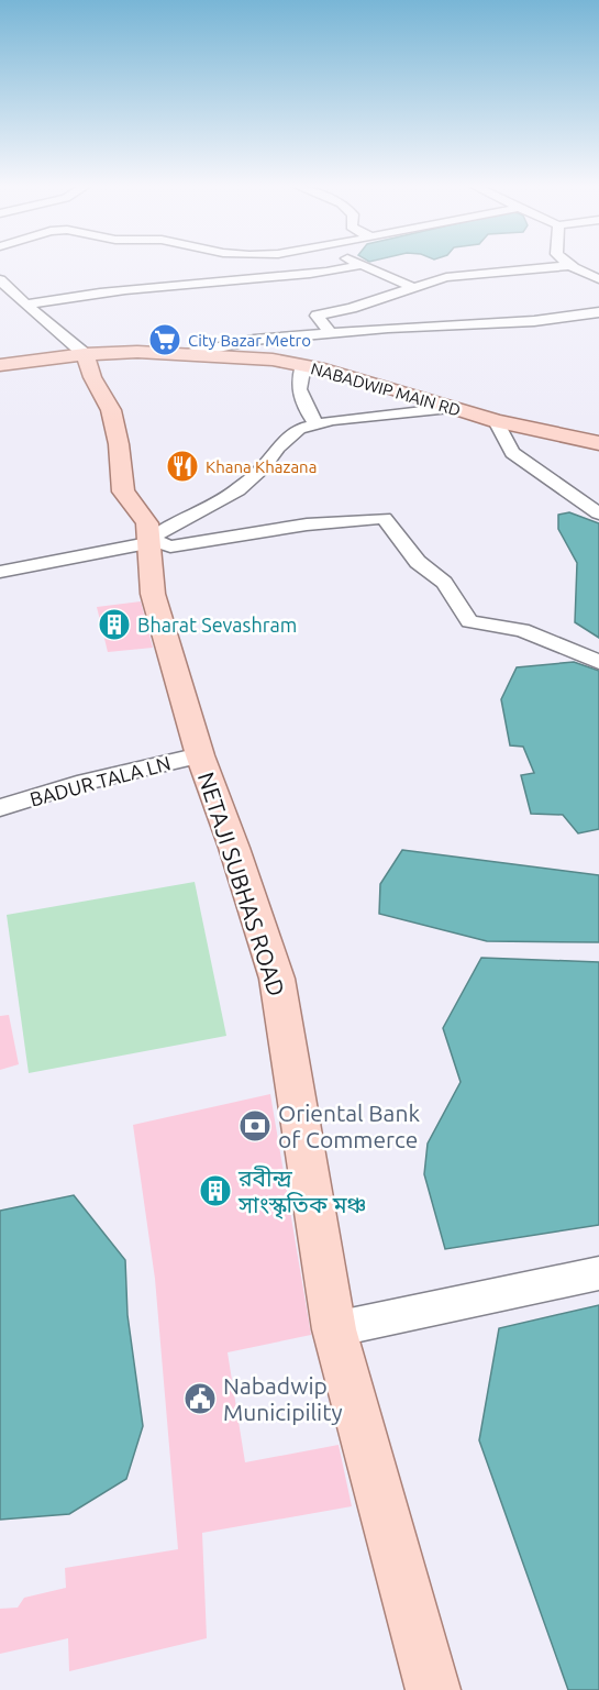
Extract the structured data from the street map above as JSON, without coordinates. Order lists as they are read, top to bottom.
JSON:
{
  "streets": {
    "main road": ["NABADWIP MAIN RD", "NETAJI SUBHAS ROAD"],
    "street": ["BADUR TALA LN"]
  },
  "crossings": [
    ["NABADWIP MAIN RD", "NETAJI SUBHAS ROAD"],
    ["BADUR TALA LN", "NETAJI SUBHAS ROAD"]
  ],
  "places": {
    "supermarket": ["City Bazar Metro"],
    "restaurant": ["Khana Khazana"],
    "building": ["Bharat Sevashram", "রবীন্দ্র সাংস্কৃতিক মঞ্চ"],
    "bank": ["Oriental Bank of Commerce"],
    "public building": ["Nabadwip Municipility"]
  }
}
